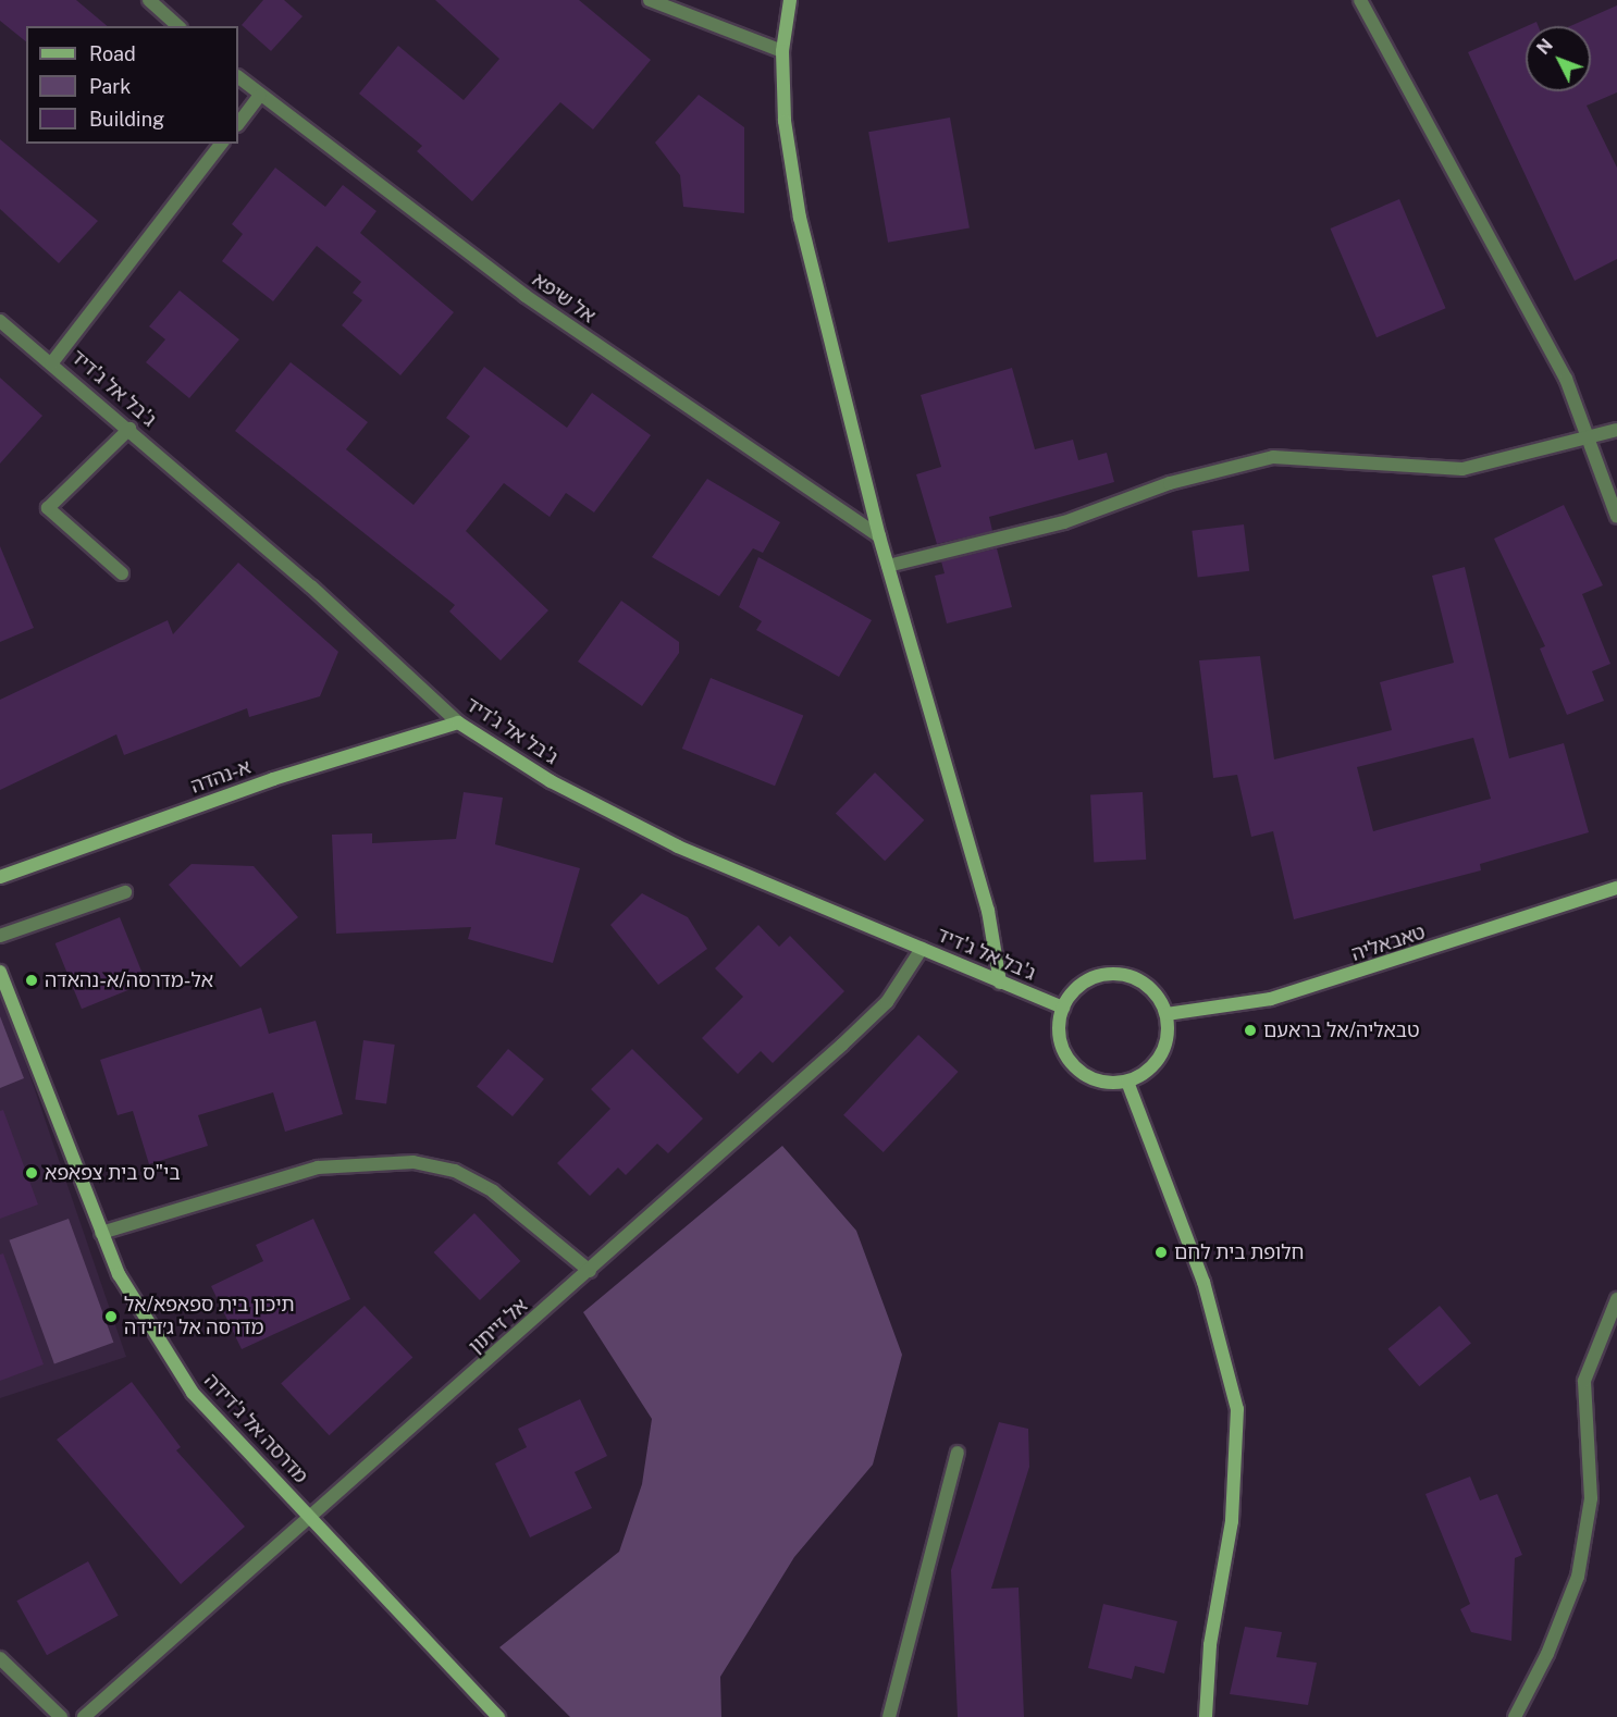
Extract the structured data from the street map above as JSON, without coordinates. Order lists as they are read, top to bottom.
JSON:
{
  "streets": {
    "street": [
      "אל שיפא",
      "ג'בל אל ג'דיד",
      "א-נהדה",
      "טאבאליה",
      "אל זייתון",
      "מדרסה אל ג'דידה"
    ]
  },
  "crossings": [
    ["ג'בל אל ג'דיד", "א-נהדה"],
    ["ג'בל אל ג'דיד", "טאבאליה"],
    ["ג'בל אל ג'דיד", "אל זייתון"],
    ["אל זייתון", "מדרסה אל ג'דידה"]
  ],
  "places": [
    "אל-מדרסה/א-נהאדה",
    "טבאליה/אל בראעם",
    "בי\"ס בית צפאפא",
    "חלופת בית לחם",
    "תיכון בית ספאפא/אל מדרסה אל ג׳דידה"
  ],
  "legend": ["Road", "Park", "Building"],
  "north": "top left"
}
